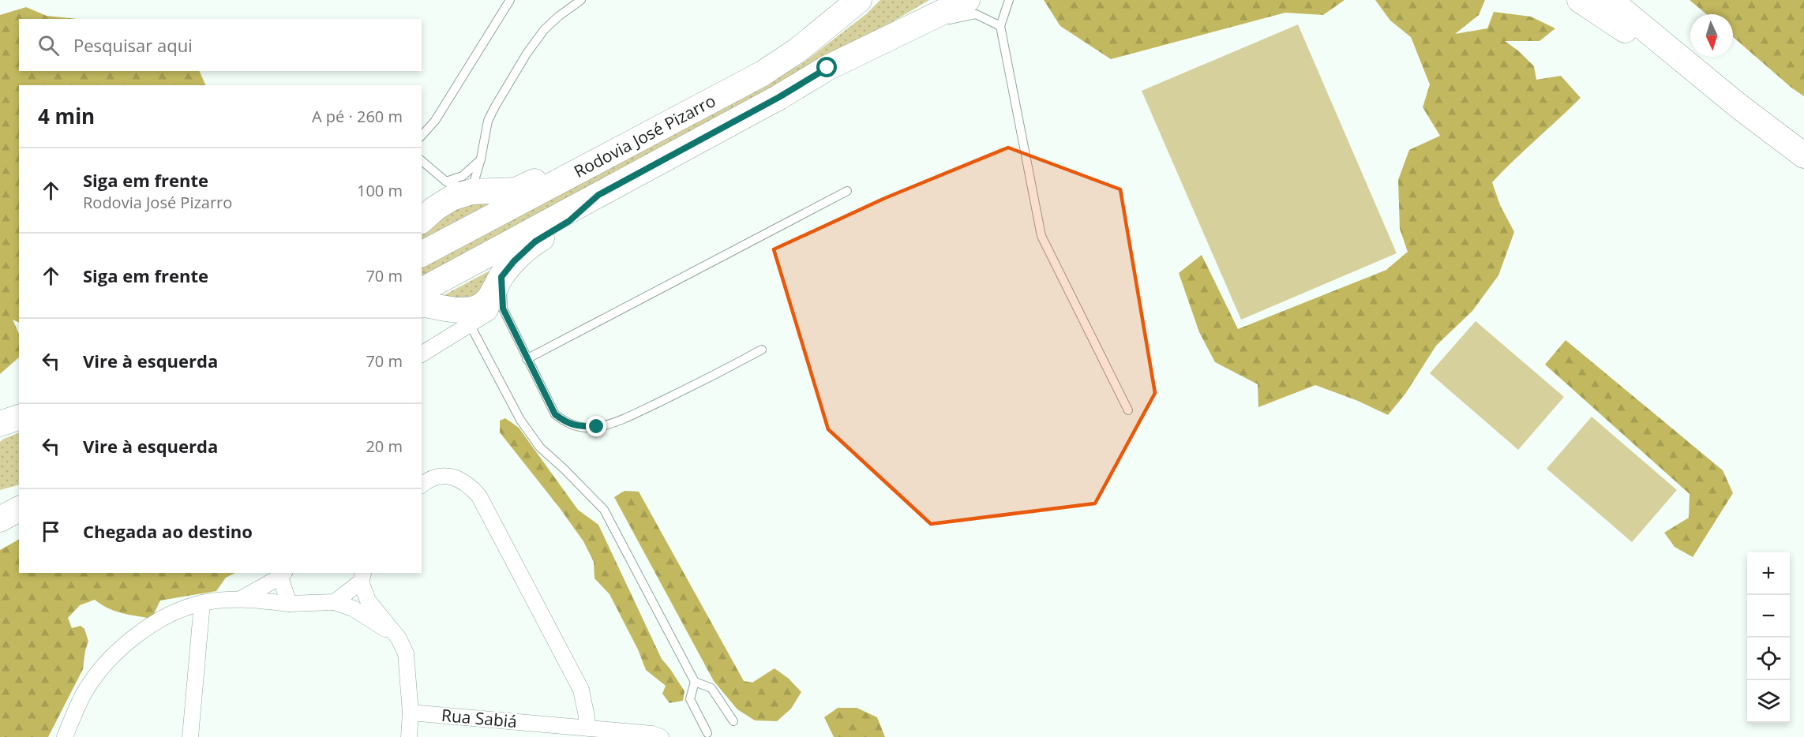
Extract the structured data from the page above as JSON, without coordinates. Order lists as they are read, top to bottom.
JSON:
{
  "streets": {
    "main road": ["Rodovia José Pizarro"],
    "street": ["Rua Sabiá"]
  },
  "north": "bottom",
  "page": {
    "search": "Pesquisar aqui",
    "heading": ["4 min", "A pé · 260 m"],
    "list": [
      ["Siga em frente", "Rodovia José Pizarro", "100 m"],
      ["Siga em frente", "70 m"],
      ["Vire à esquerda", "70 m"],
      ["Vire à esquerda", "20 m"],
      "Chegada ao destino"
    ],
    "map_buttons": ["+", "−"]
  }
}
